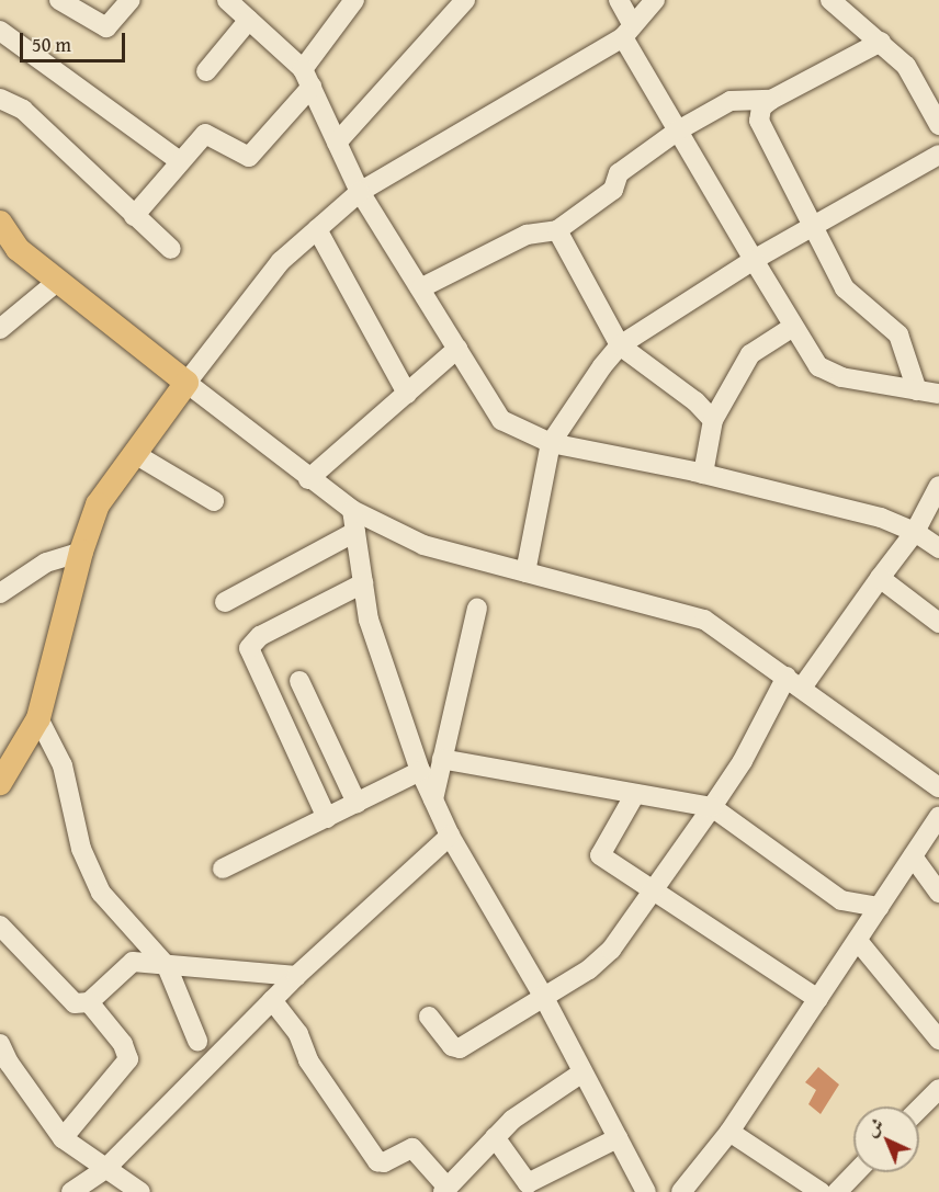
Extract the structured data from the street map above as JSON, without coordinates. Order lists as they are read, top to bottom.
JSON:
{
  "scale_bar": "50 m",
  "north": "top left"
}
